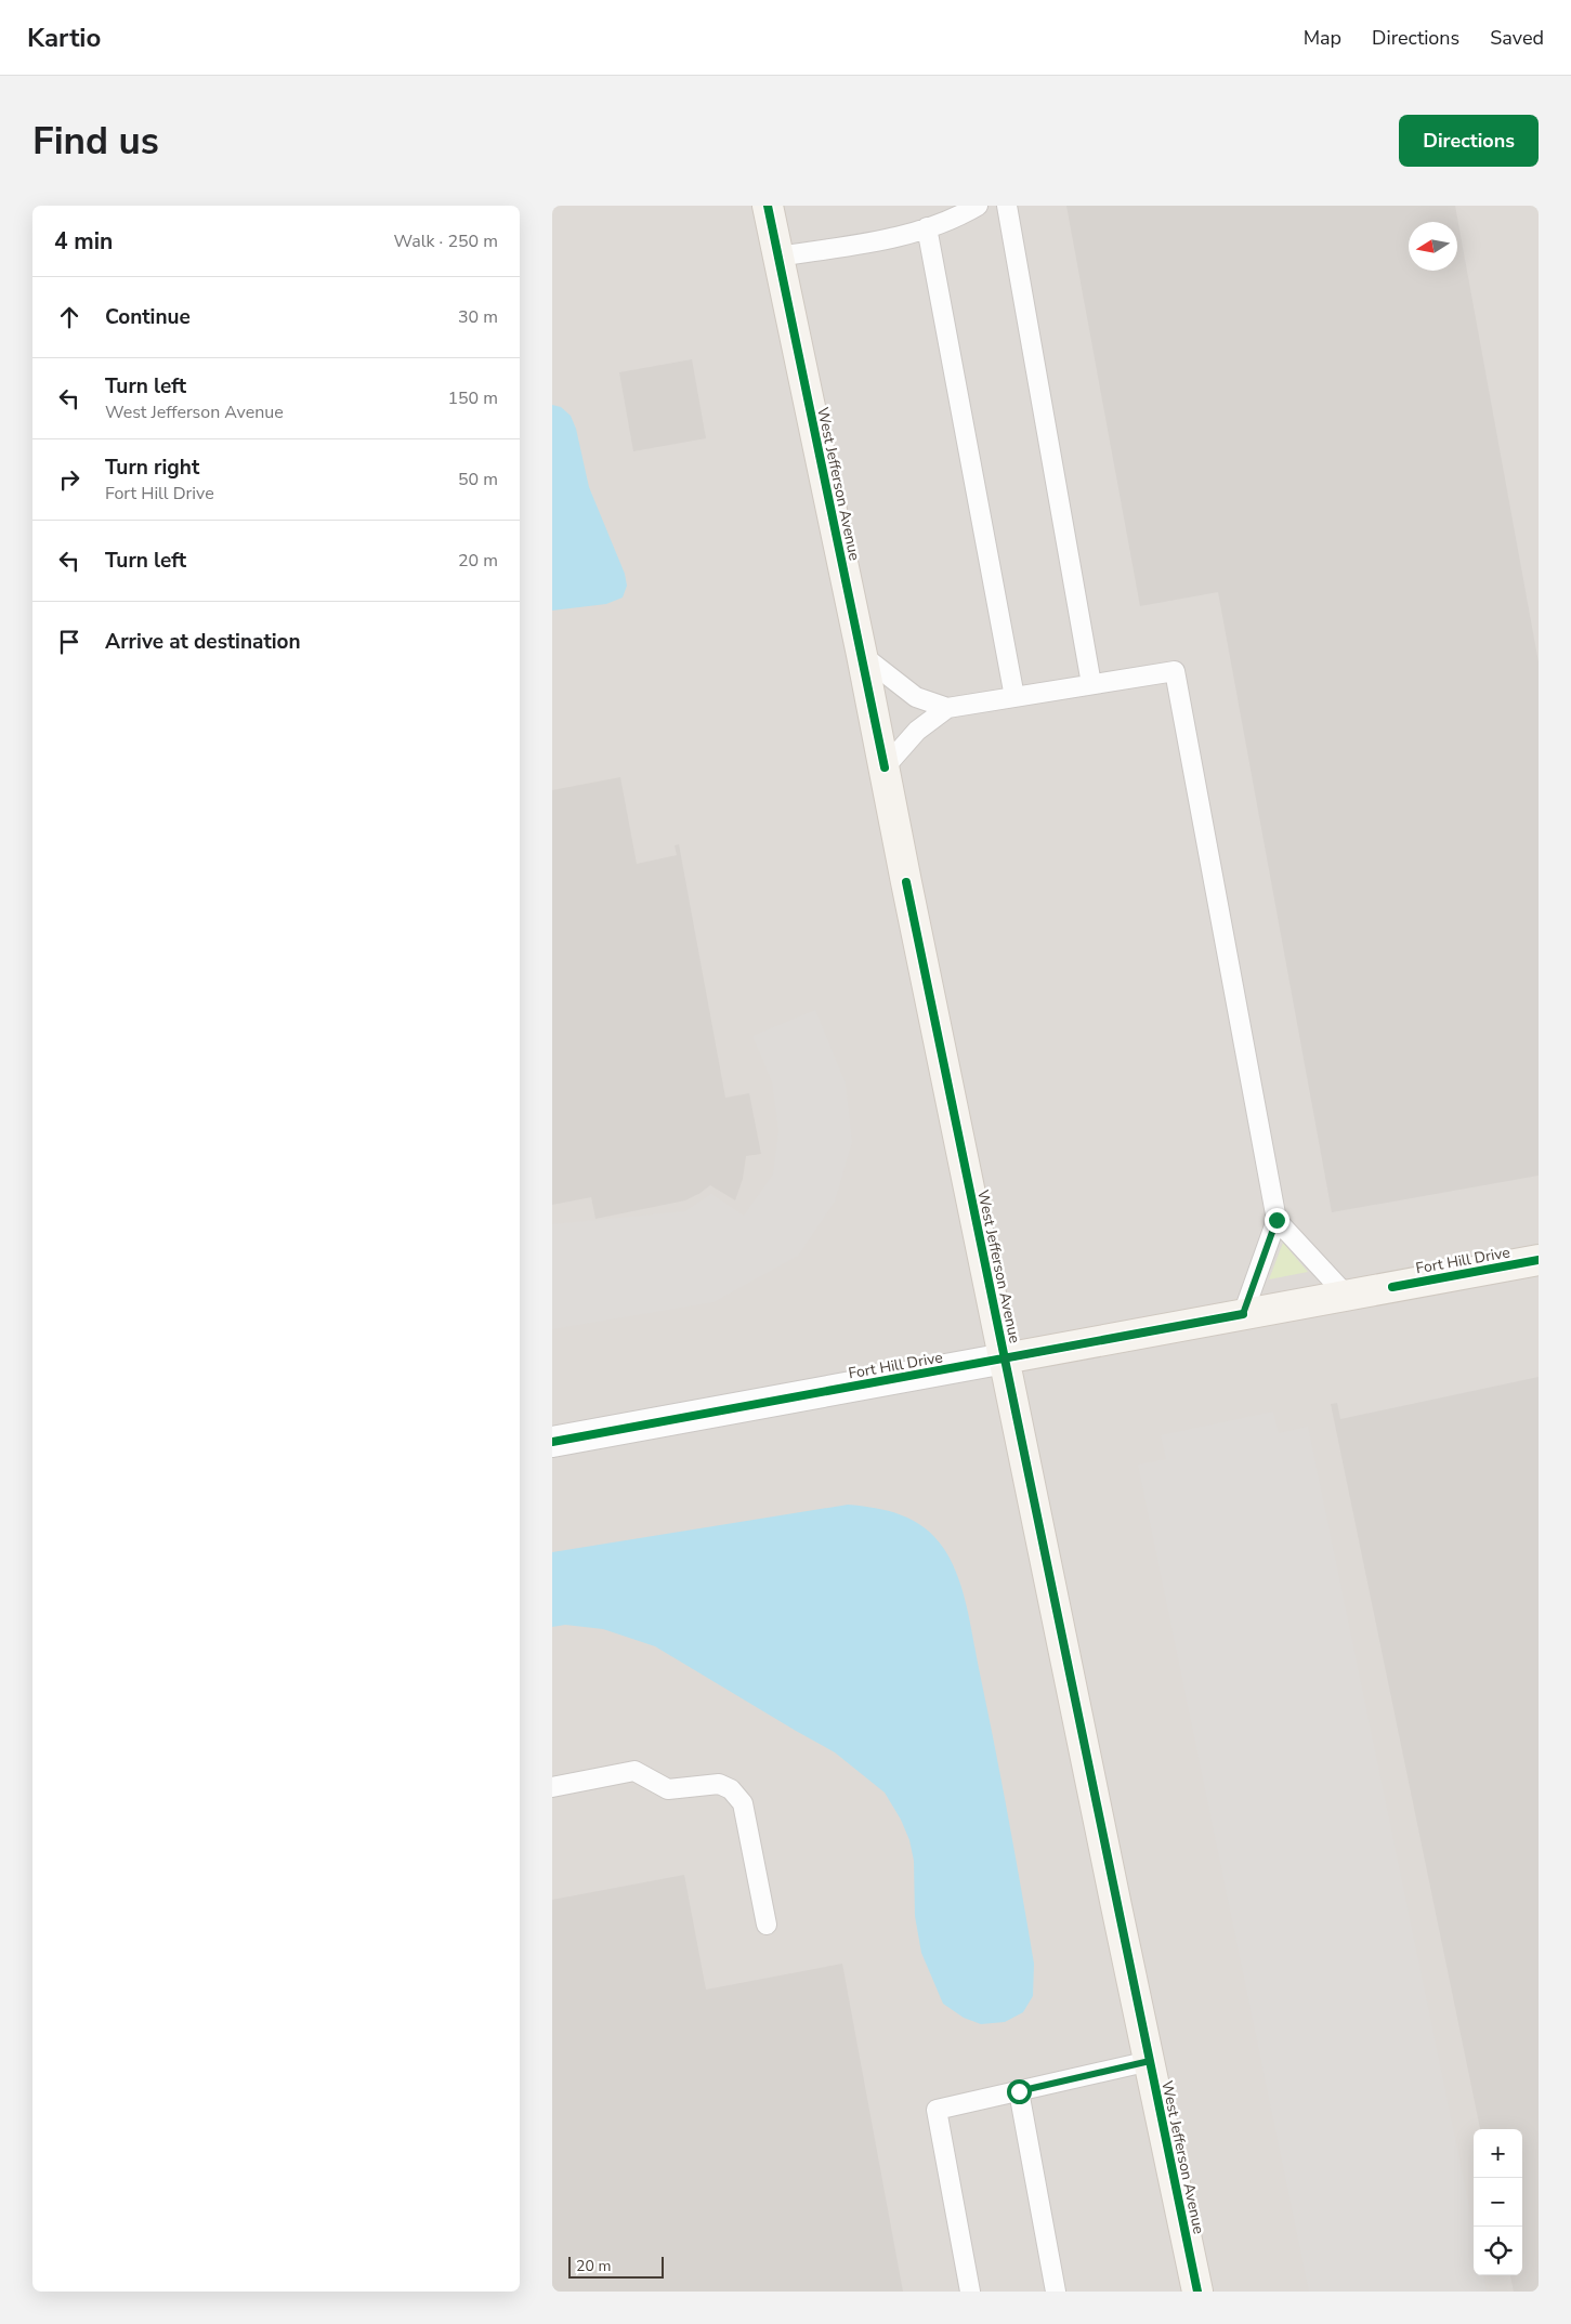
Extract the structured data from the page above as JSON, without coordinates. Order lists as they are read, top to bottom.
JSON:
{
  "streets": {
    "street": ["West Jefferson Avenue", "Fort Hill Drive"]
  },
  "crossings": [
    ["West Jefferson Avenue", "Fort Hill Drive"]
  ],
  "scale_bar": "20 m",
  "north": "left",
  "page": {
    "header": "Kartio",
    "nav": ["Map", "Directions", "Saved"],
    "buttons": "Directions",
    "title": "Find us",
    "heading": ["4 min", "Walk · 250 m"],
    "list": [
      ["Continue", "30 m"],
      ["Turn left", "West Jefferson Avenue", "150 m"],
      ["Turn right", "Fort Hill Drive", "50 m"],
      ["Turn left", "20 m"],
      "Arrive at destination"
    ],
    "map_buttons": ["+", "−"],
    "scale": "20 m"
  }
}
